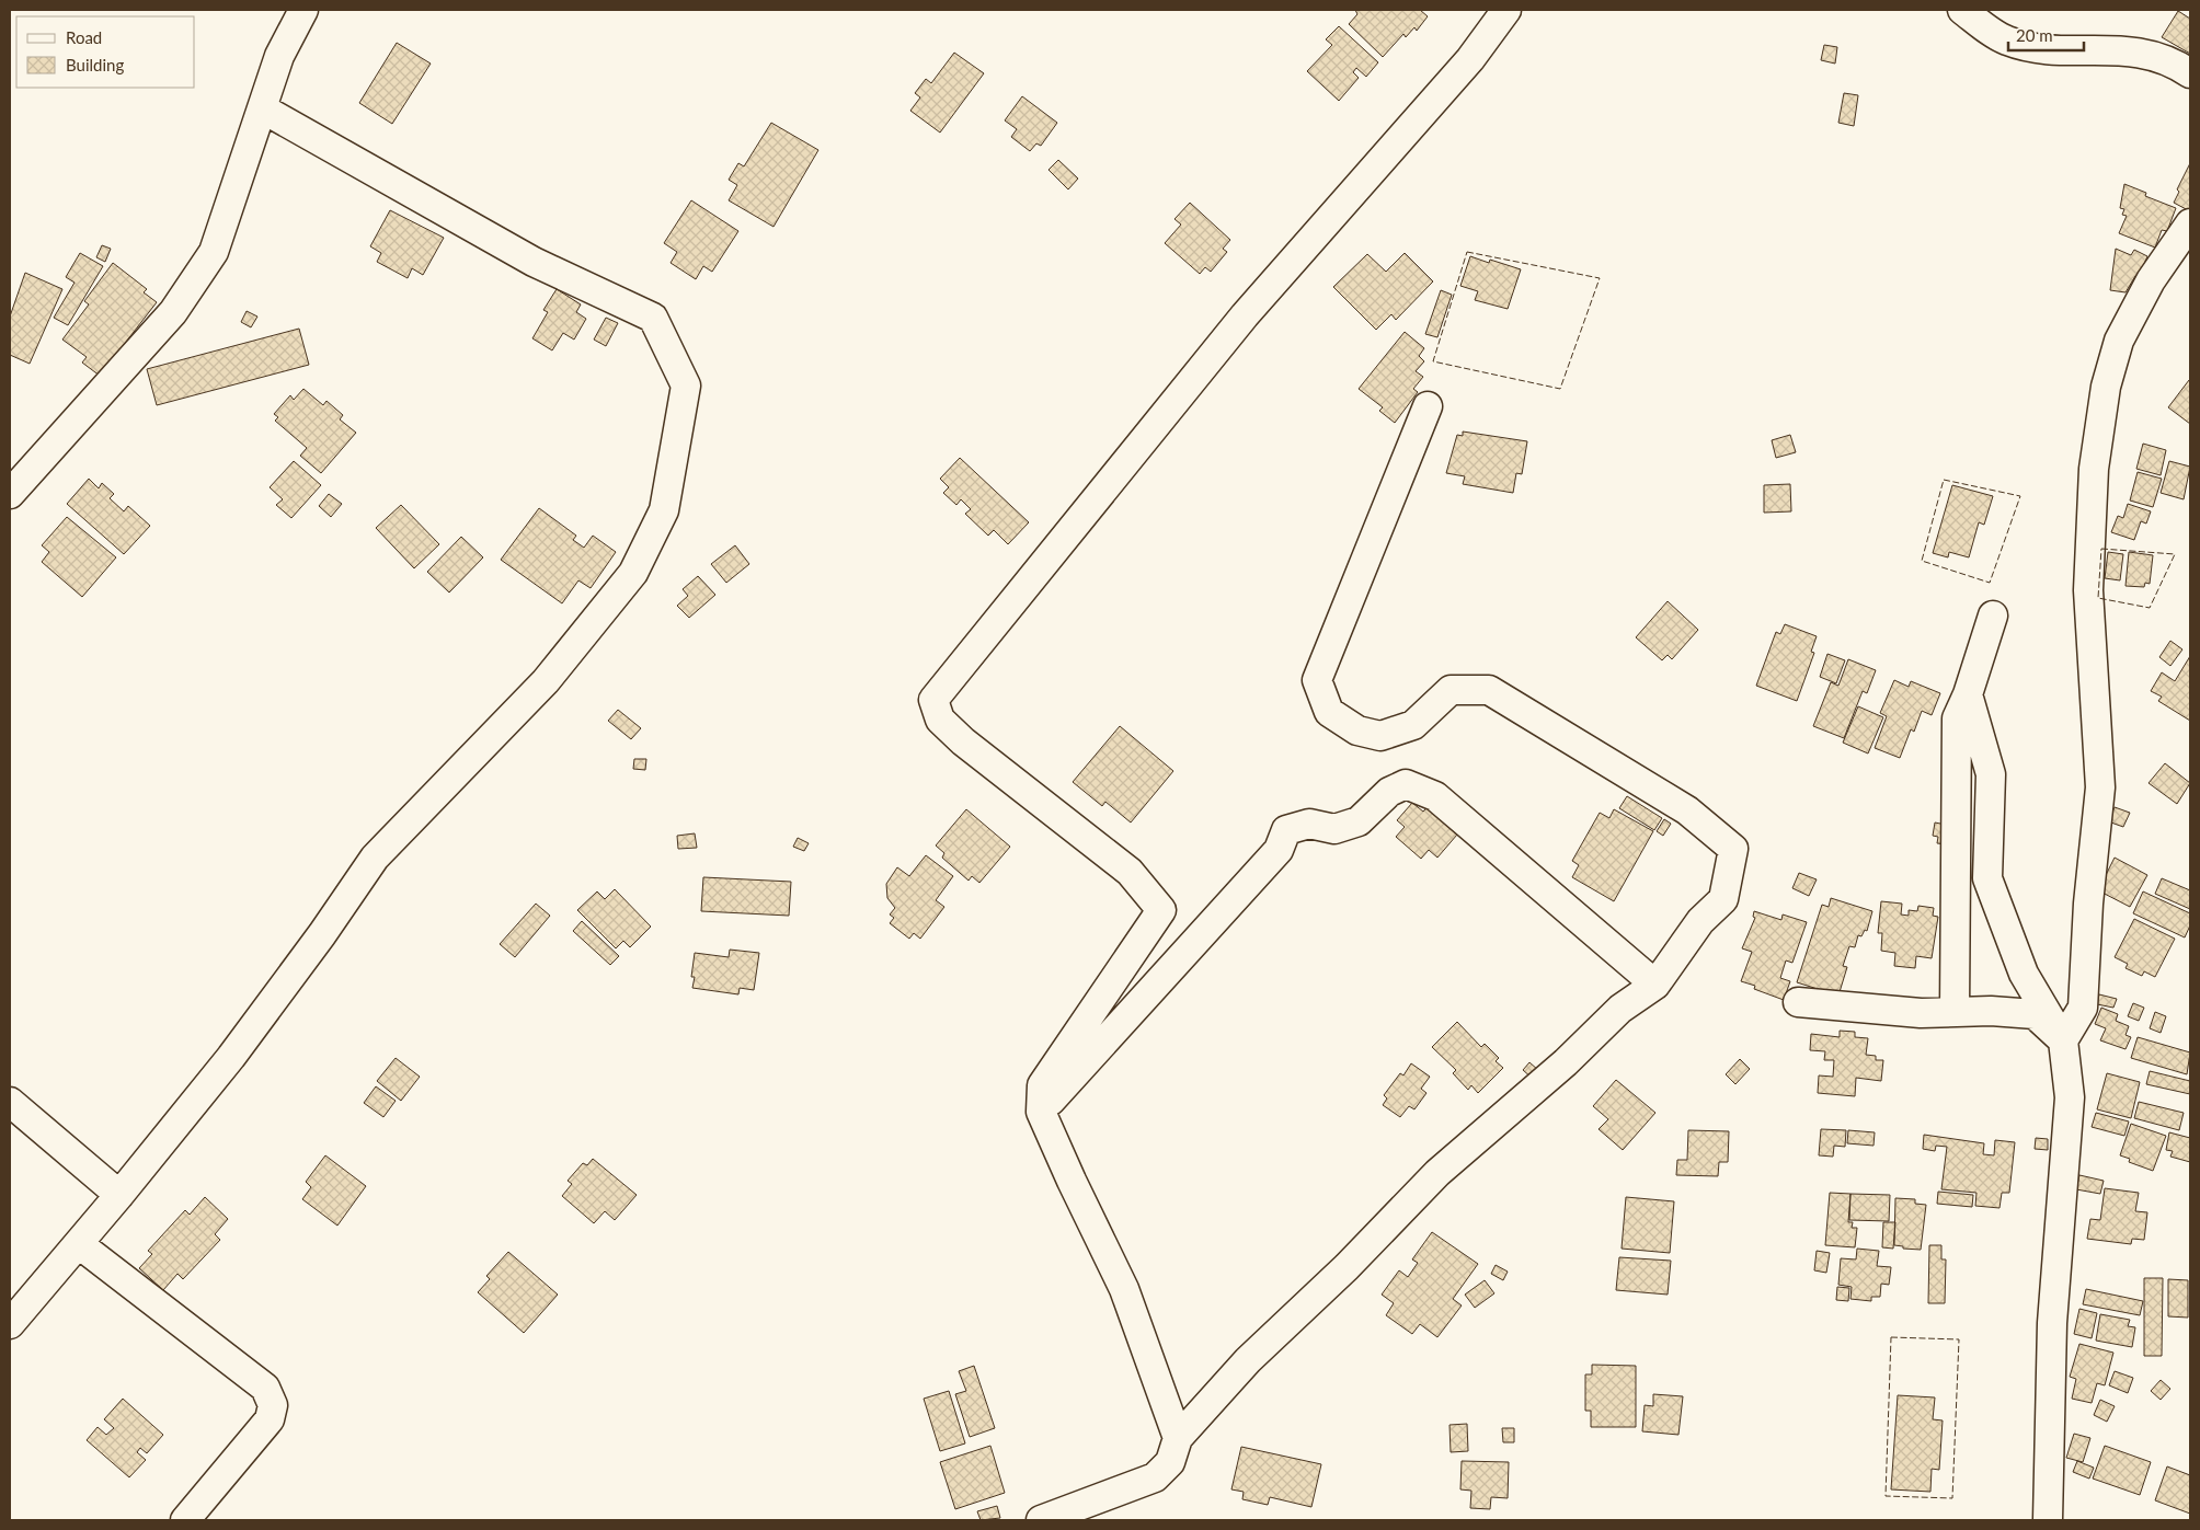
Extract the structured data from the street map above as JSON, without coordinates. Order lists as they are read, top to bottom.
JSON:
{
  "legend": ["Road", "Building"],
  "scale_bar": "20 m"
}
